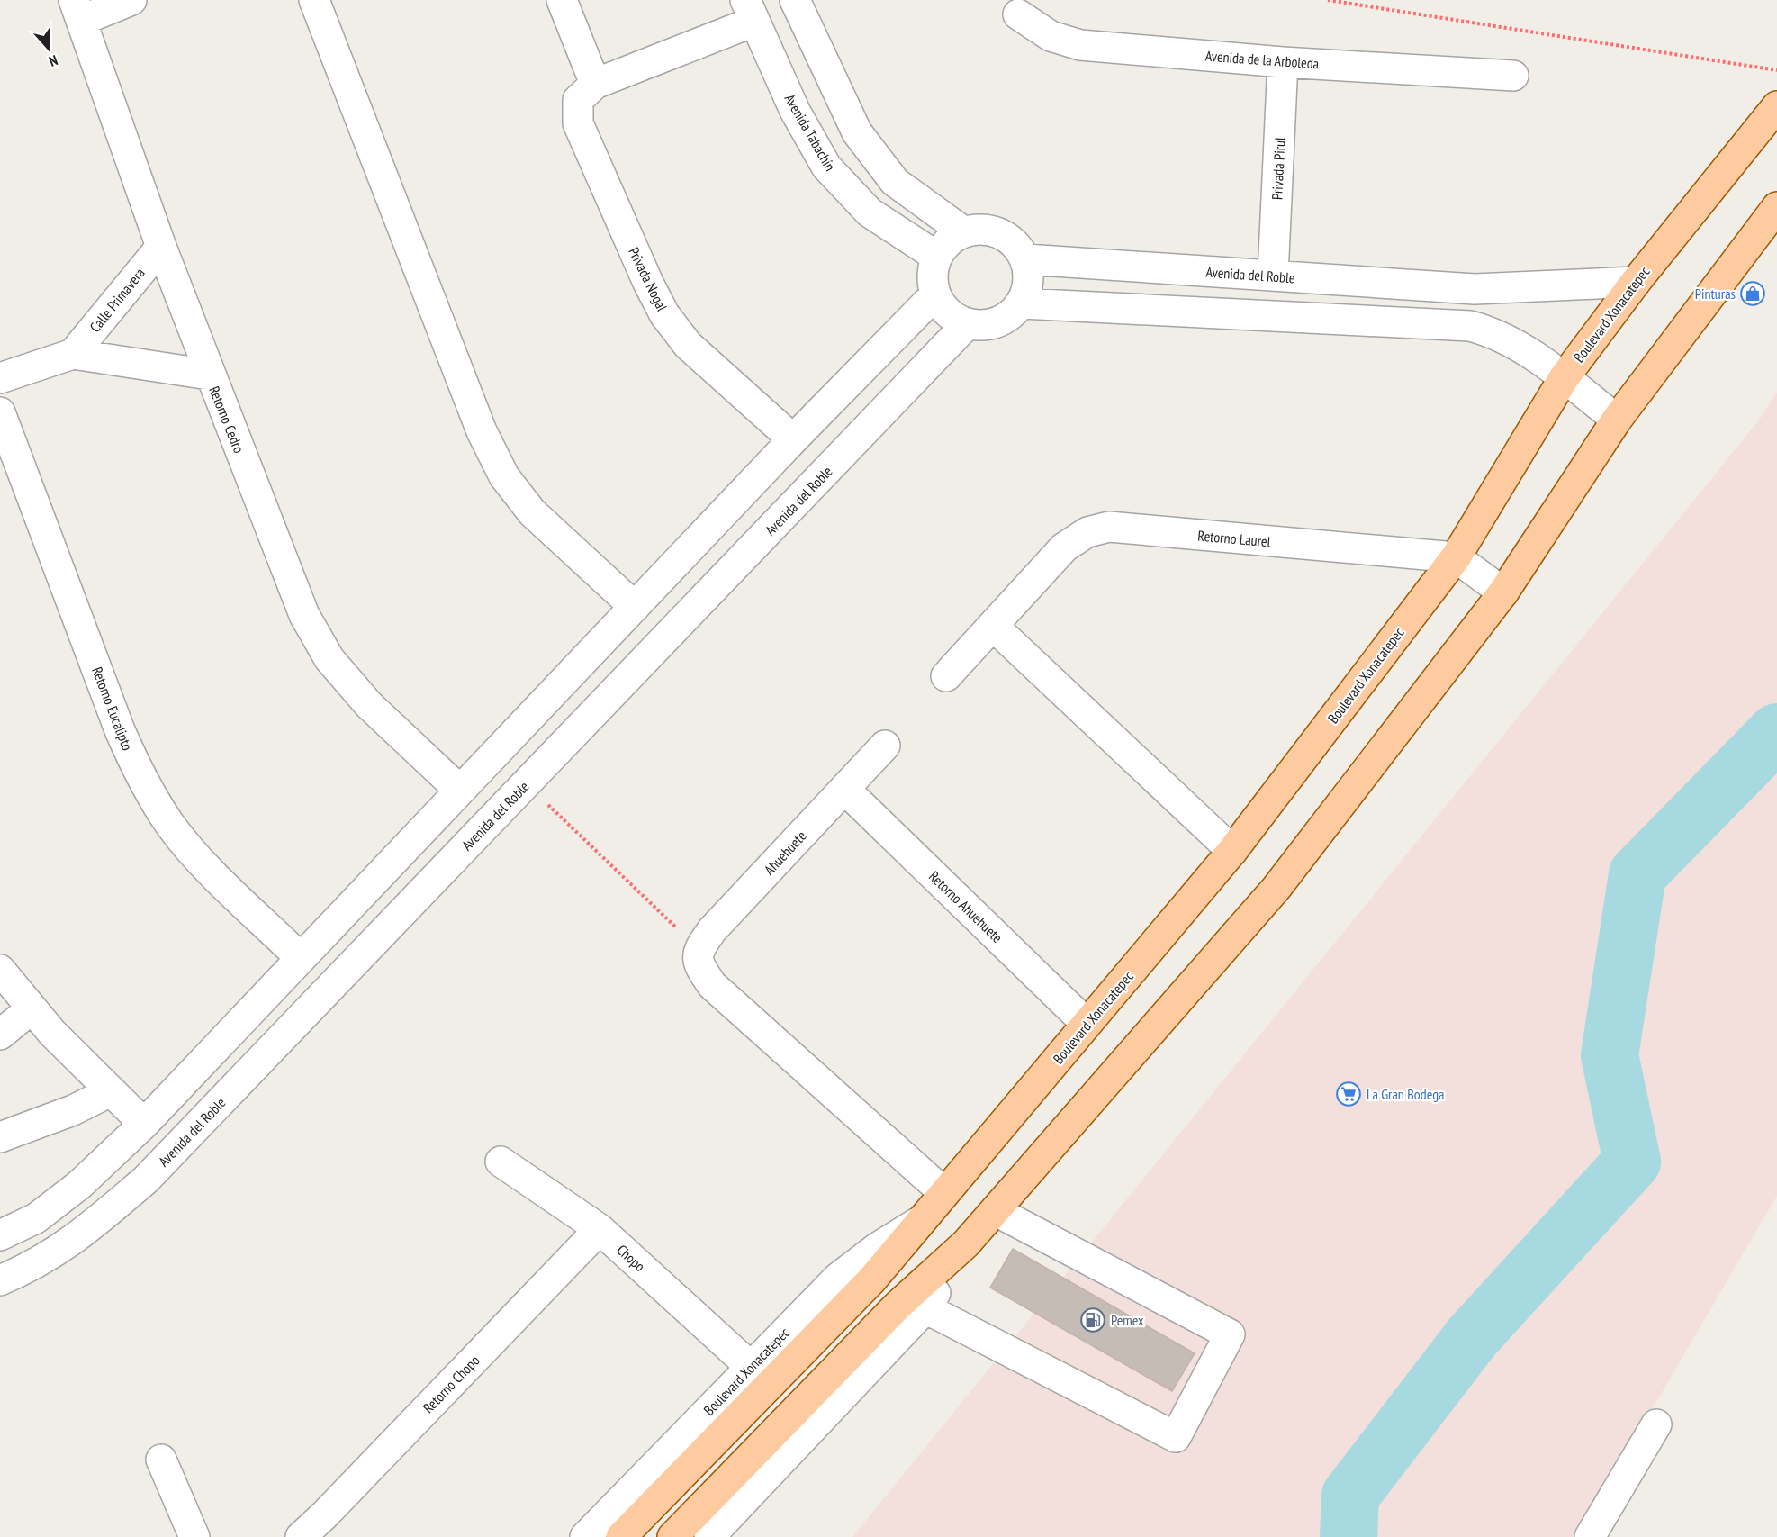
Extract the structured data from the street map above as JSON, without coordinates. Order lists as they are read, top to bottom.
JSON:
{
  "streets": {
    "main road": ["Boulevard Xonacatepec"],
    "street": [
      "Avenida de la Arboleda",
      "Avenida Tabachín",
      "Privada Pirul",
      "Avenida del Roble",
      "Privada Nogal",
      "Calle Primavera",
      "Retorno Cedro",
      "Retorno Laurel",
      "Retorno Eucalipto",
      "Ahuehuete",
      "Retorno Ahuehuete",
      "Chopo",
      "Retorno Chopo"
    ]
  },
  "crossings": [
    ["Avenida de la Arboleda", "Privada Pirul"],
    ["Avenida Tabachín", "Avenida del Roble"],
    ["Avenida Tabachín", "Privada Nogal"],
    ["Privada Pirul", "Avenida del Roble"],
    ["Avenida del Roble", "Boulevard Xonacatepec"],
    ["Calle Primavera", "Retorno Cedro"],
    ["Boulevard Xonacatepec", "Retorno Laurel"],
    ["Boulevard Xonacatepec", "Retorno Ahuehuete"],
    ["Boulevard Xonacatepec", "Chopo"],
    ["Ahuehuete", "Retorno Ahuehuete"],
    ["Chopo", "Retorno Chopo"]
  ],
  "places": {
    "shop": ["Pinturas"],
    "supermarket": ["La Gran Bodega"],
    "fuel station": ["Pemex"]
  },
  "north": "bottom"
}
